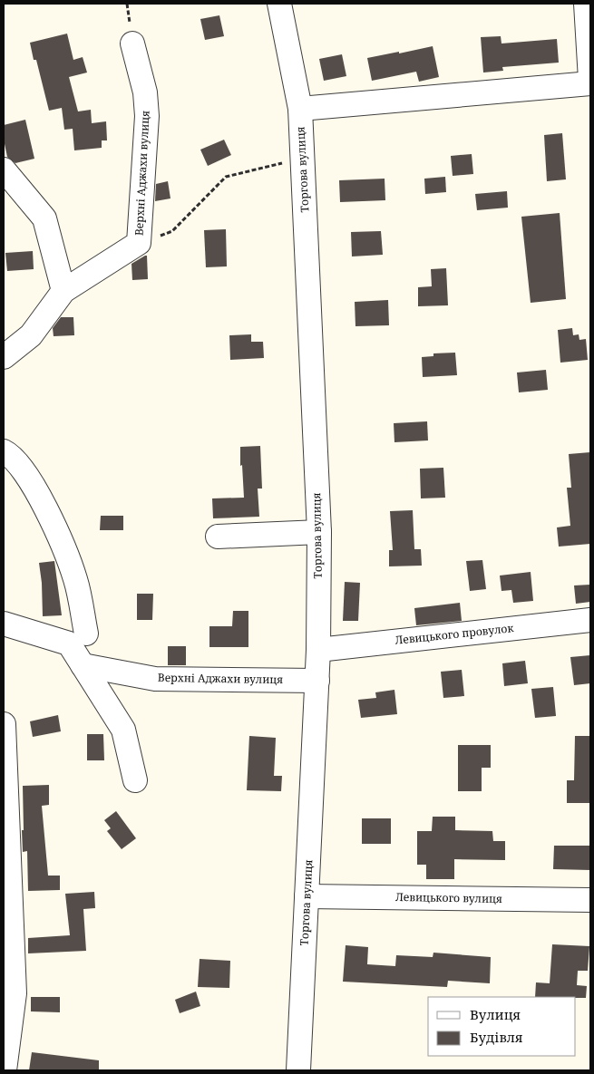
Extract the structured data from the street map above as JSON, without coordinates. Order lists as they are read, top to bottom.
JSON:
{
  "streets": {
    "street": [
      "Торгова вулиця",
      "Верхні Аджахи вулиця",
      "Левицького провулок",
      "Левицького вулиця"
    ]
  },
  "crossings": [
    ["Торгова вулиця", "Верхні Аджахи вулиця"],
    ["Торгова вулиця", "Левицького провулок"],
    ["Торгова вулиця", "Левицького вулиця"]
  ],
  "legend": ["Вулиця", "Будівля"]
}
